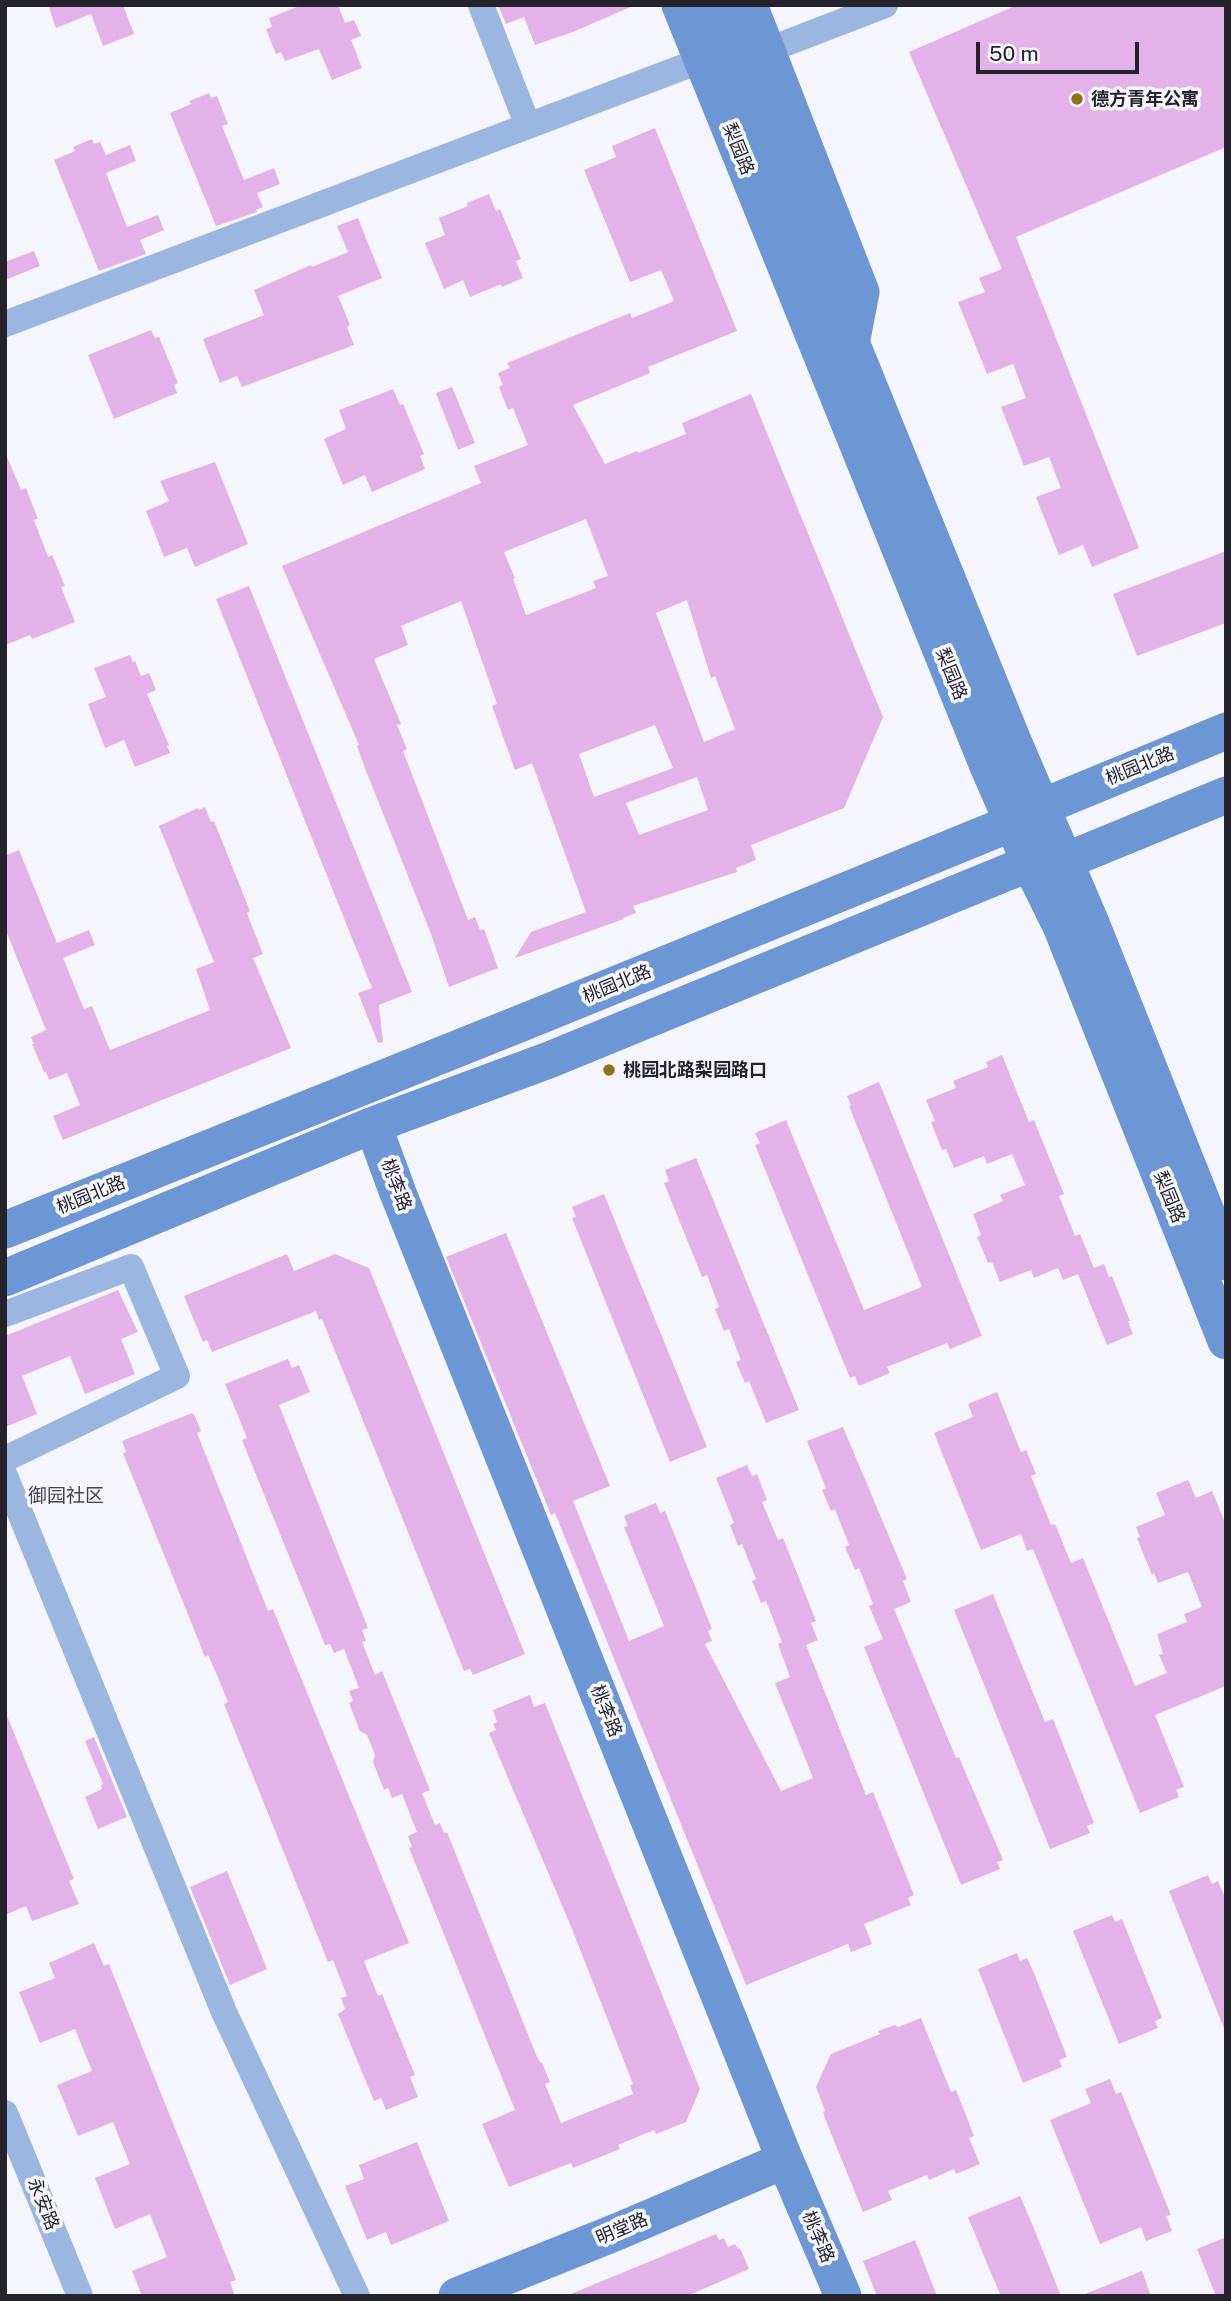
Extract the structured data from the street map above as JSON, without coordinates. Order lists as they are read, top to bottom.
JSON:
{
  "streets": {
    "main road": [
      "梨园路",
      "桃园北路",
      "桃李路",
      "明堂路"
    ],
    "street": ["永安路"]
  },
  "crossings": [
    ["梨园路", "桃园北路"],
    ["桃李路", "明堂路"]
  ],
  "districts": ["御园社区"],
  "places": ["德方青年公寓", "桃园北路梨园路口"],
  "scale_bar": "50 m"
}
